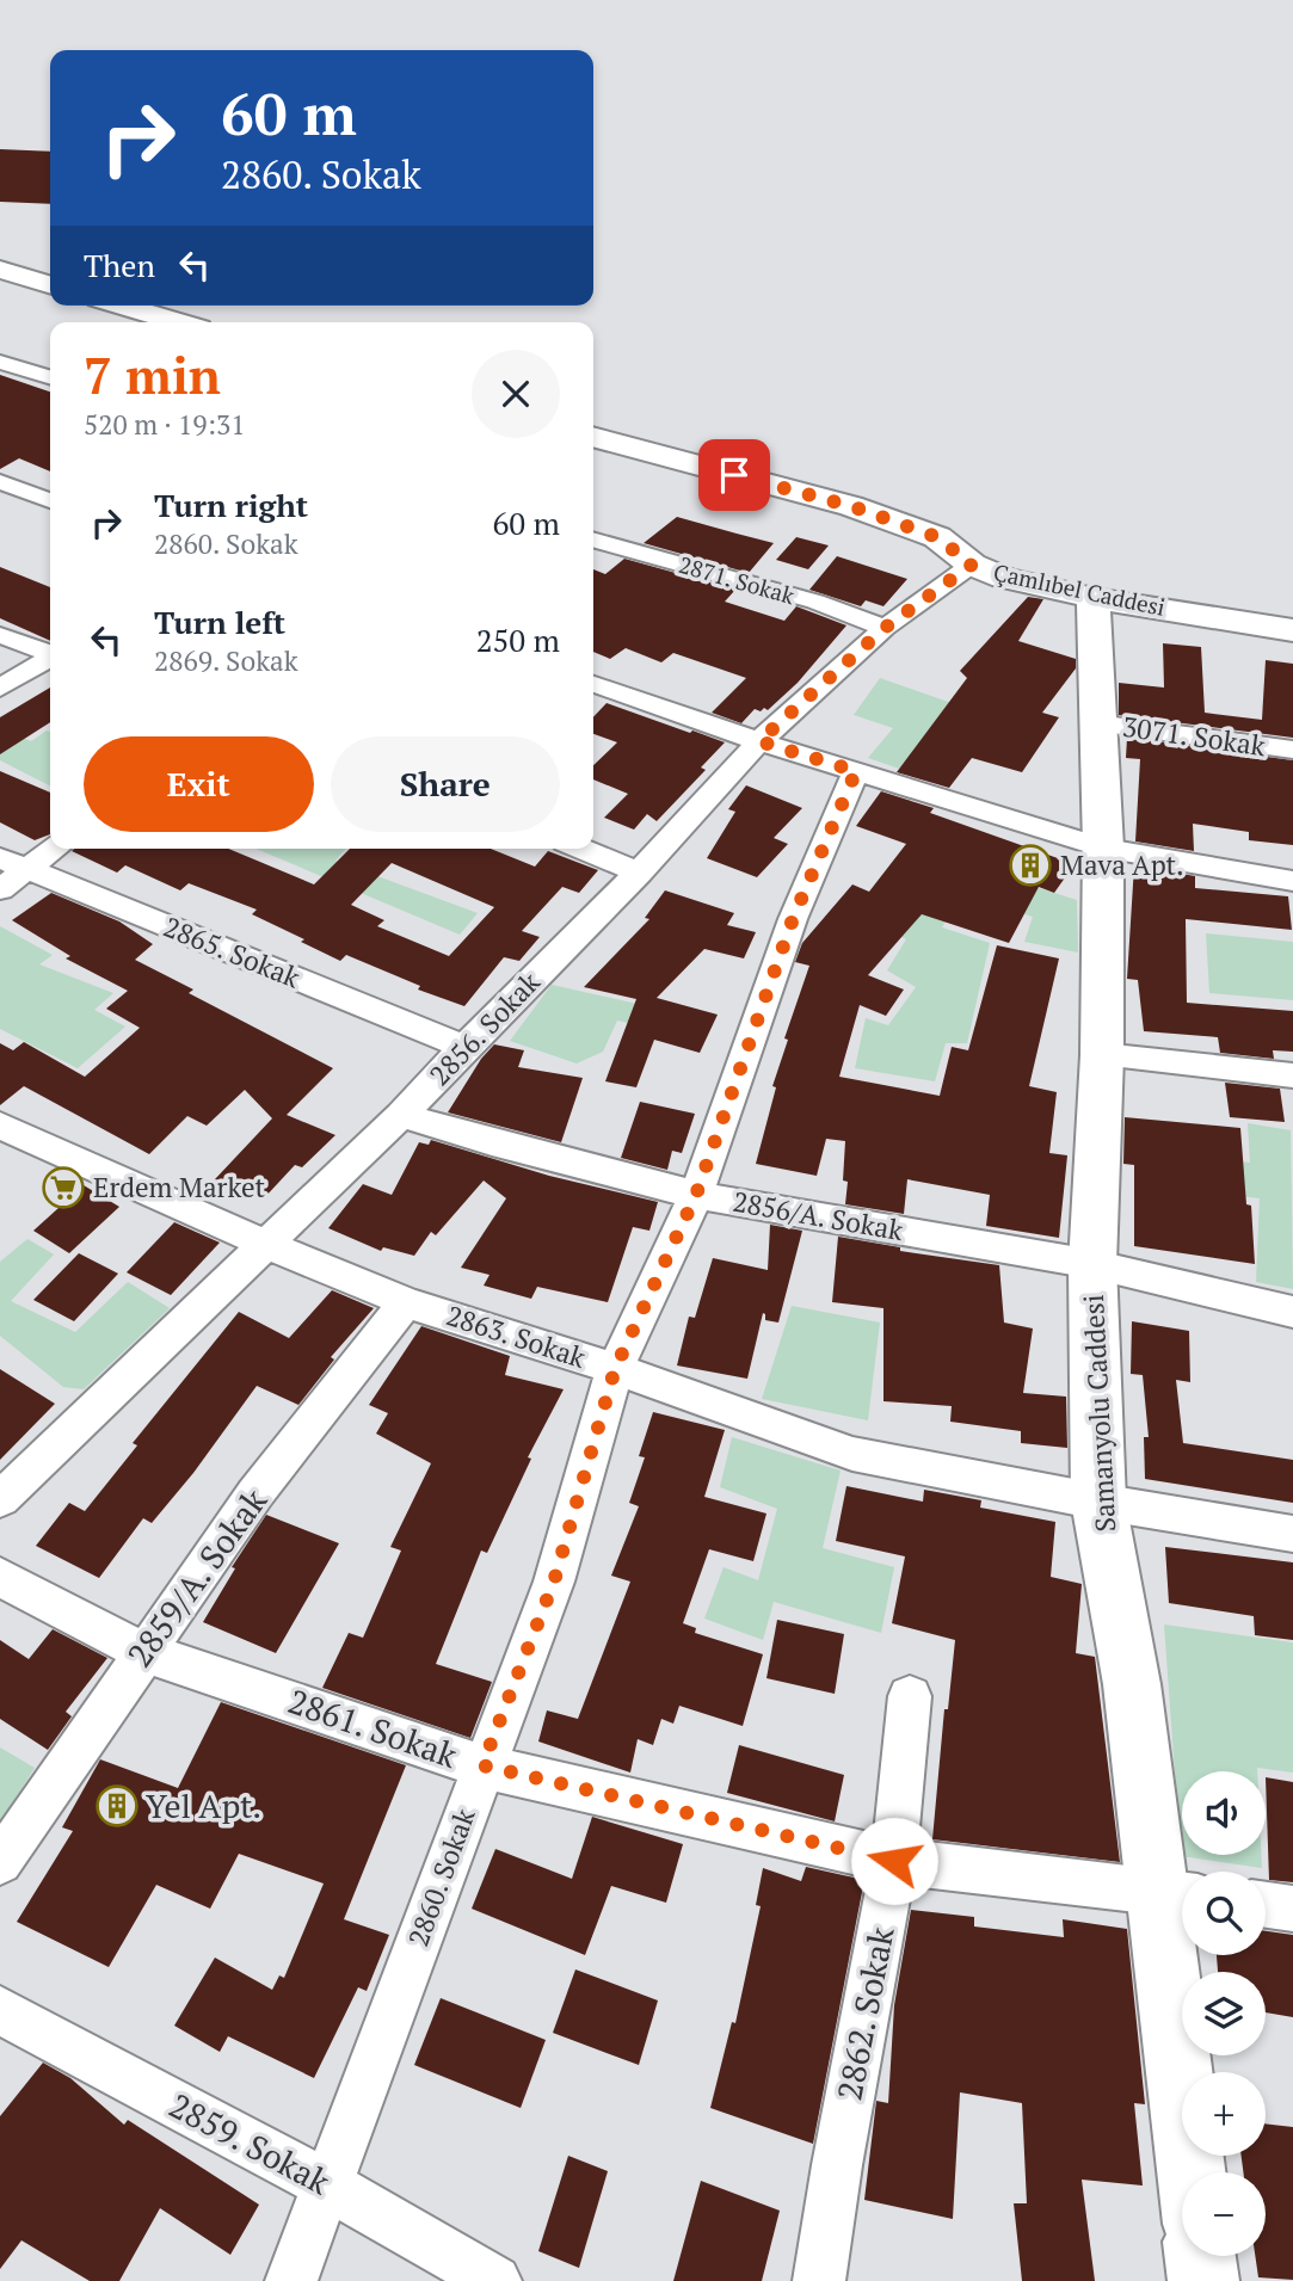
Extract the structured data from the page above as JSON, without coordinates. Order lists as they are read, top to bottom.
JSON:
{
  "streets": {
    "street": [
      "2871. Sokak",
      "Çamlıbel Caddesi",
      "3071. Sokak",
      "2865. Sokak",
      "2856. Sokak",
      "2856/A. Sokak",
      "2863. Sokak",
      "Samanyolu Caddesi",
      "2859/A. Sokak",
      "2861. Sokak",
      "2860. Sokak",
      "2862. Sokak",
      "2859. Sokak"
    ]
  },
  "crossings": [
    ["2871. Sokak", "2856. Sokak"],
    ["Çamlıbel Caddesi", "2856. Sokak"],
    ["Çamlıbel Caddesi", "Samanyolu Caddesi"],
    ["3071. Sokak", "Samanyolu Caddesi"],
    ["2865. Sokak", "2856. Sokak"],
    ["2856. Sokak", "2856/A. Sokak"],
    ["2856. Sokak", "2863. Sokak"],
    ["2856/A. Sokak", "Samanyolu Caddesi"],
    ["2856/A. Sokak", "2860. Sokak"],
    ["2863. Sokak", "Samanyolu Caddesi"],
    ["2863. Sokak", "2859/A. Sokak"],
    ["2863. Sokak", "2860. Sokak"],
    ["Samanyolu Caddesi", "2861. Sokak"],
    ["2859/A. Sokak", "2861. Sokak"],
    ["2861. Sokak", "2860. Sokak"],
    ["2861. Sokak", "2862. Sokak"],
    ["2860. Sokak", "2859. Sokak"]
  ],
  "places": {
    "building": ["Mava Apt.", "Yel Apt."],
    "supermarket": ["Erdem Market"]
  },
  "page": {
    "turn": ["60 m", "2860. Sokak"],
    "then": "Then",
    "heading": ["7 min", "520 m · 19:31"],
    "list": [
      {
        "name": "Turn right",
        "note": "2860. Sokak",
        "value": "60 m"
      },
      {
        "name": "Turn left",
        "note": "2869. Sokak",
        "value": "250 m"
      }
    ],
    "buttons": ["Exit", "Share"],
    "map_buttons": ["+", "−"]
  }
}
